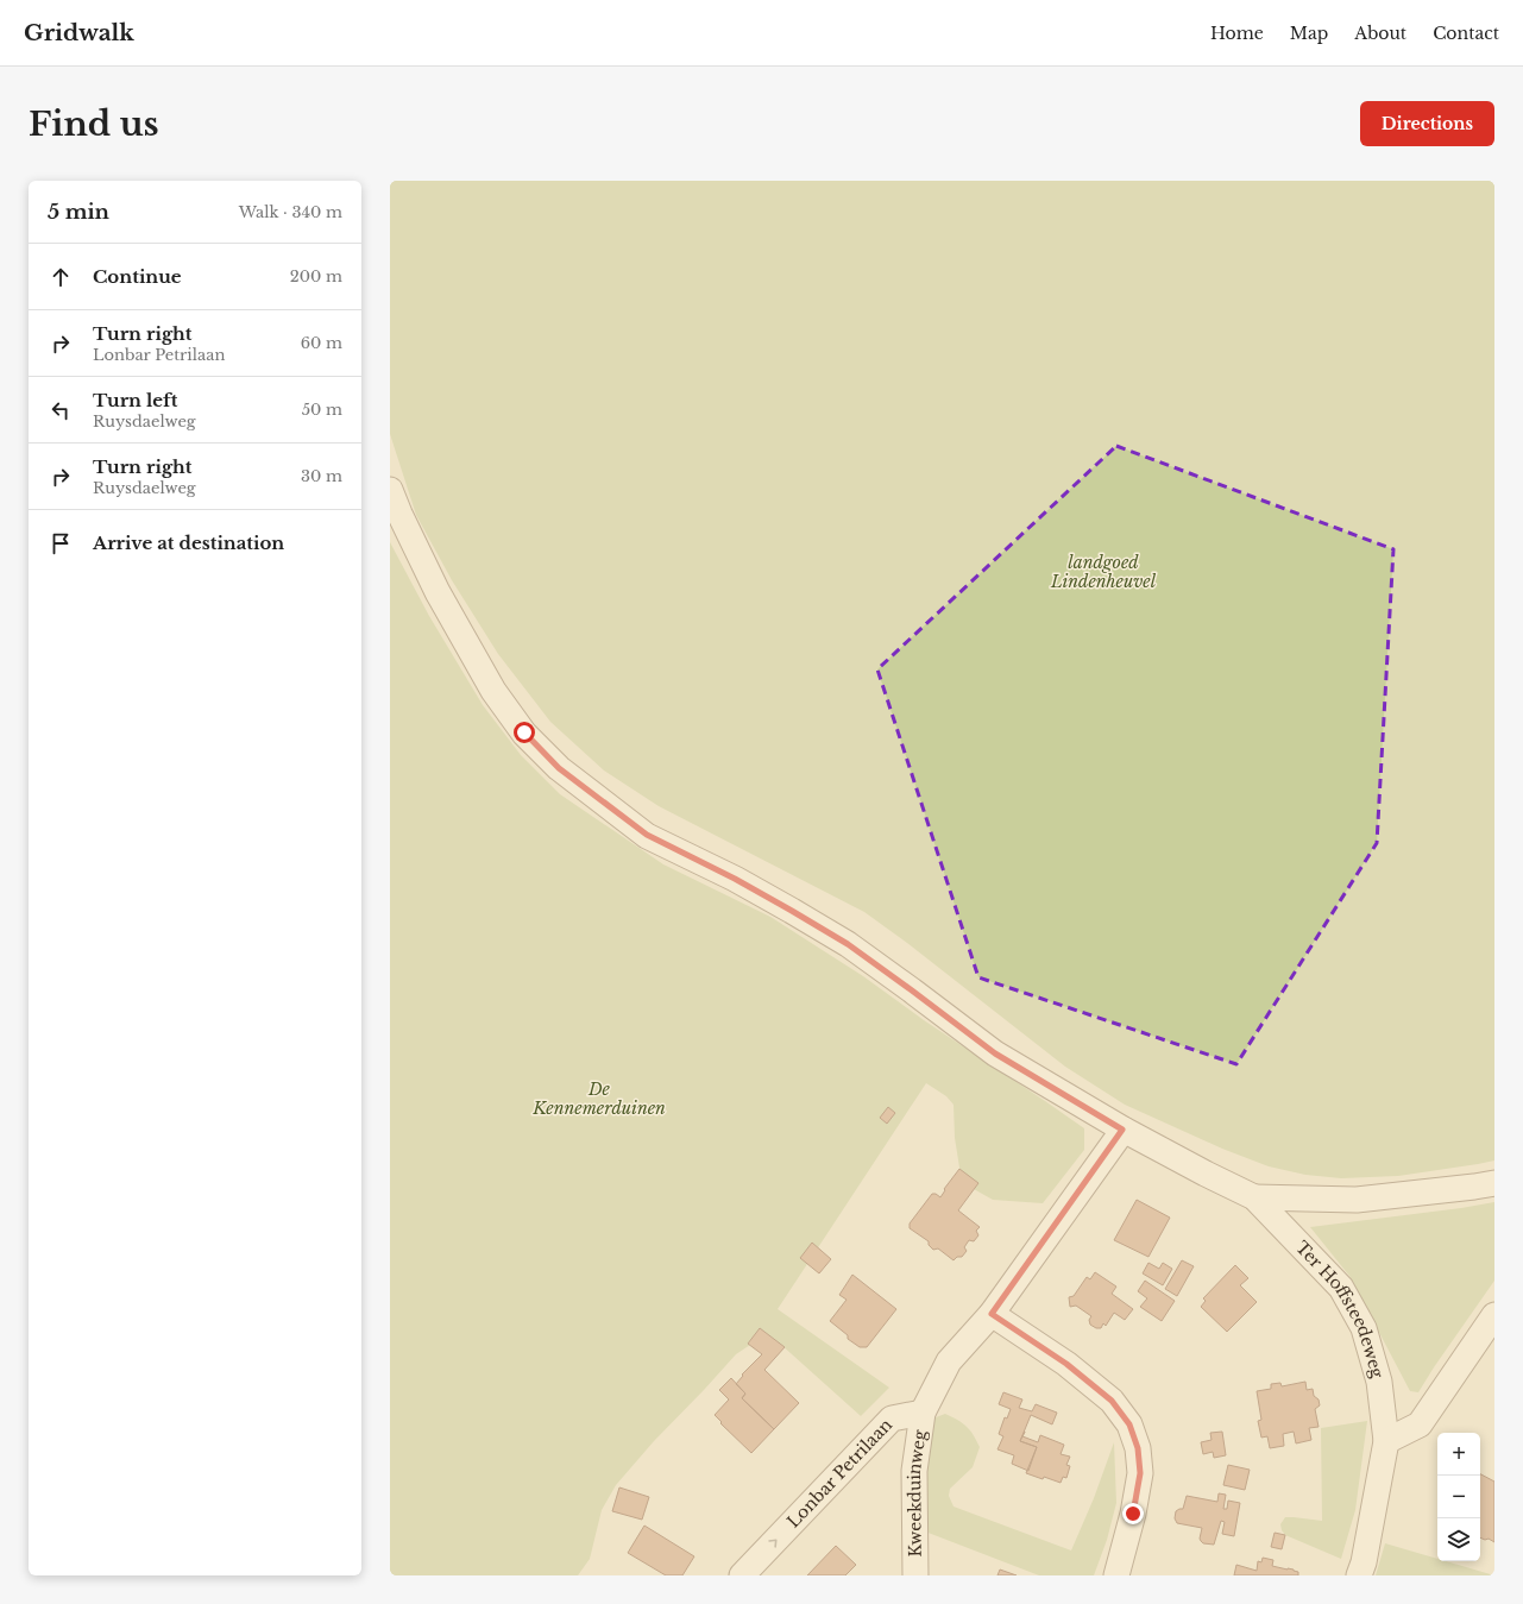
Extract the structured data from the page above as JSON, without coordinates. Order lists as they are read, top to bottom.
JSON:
{
  "streets": {
    "street": ["Ter Hoffsteedeweg", "Lonbar Petrilaan", "Kweekduinweg"]
  },
  "crossings": [
    ["Lonbar Petrilaan", "Kweekduinweg"]
  ],
  "one_way": ["Lonbar Petrilaan"],
  "parks": ["landgoed Lindenheuvel", "De Kennemerduinen"],
  "page": {
    "header": "Gridwalk",
    "nav": [
      "Home",
      "Map",
      "About",
      "Contact"
    ],
    "buttons": "Directions",
    "title": "Find us",
    "heading": ["5 min", "Walk · 340 m"],
    "list": [
      ["Continue", "200 m"],
      ["Turn right", "Lonbar Petrilaan", "60 m"],
      ["Turn left", "Ruysdaelweg", "50 m"],
      ["Turn right", "Ruysdaelweg", "30 m"],
      "Arrive at destination"
    ],
    "map_buttons": ["+", "−"]
  }
}
